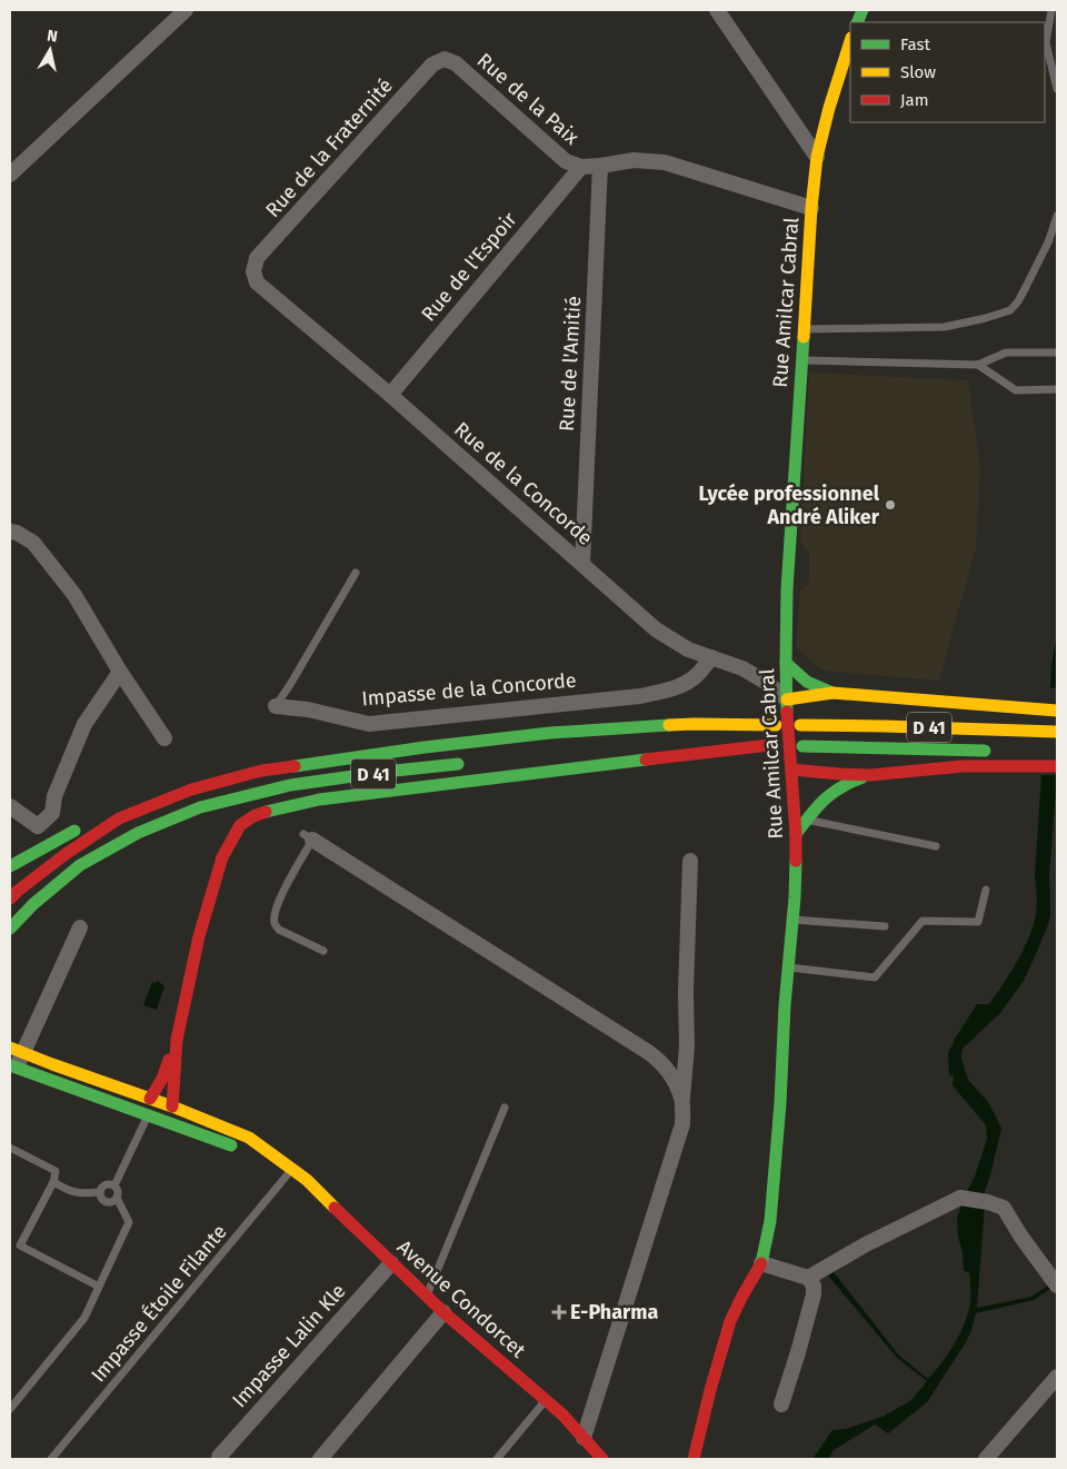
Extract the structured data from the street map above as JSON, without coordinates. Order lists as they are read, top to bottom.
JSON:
{
  "streets": {
    "main road": ["Rue Amilcar Cabral", "D 41", "Avenue Condorcet"],
    "street": [
      "Rue de la Paix",
      "Rue de la Fraternité",
      "Rue de l'Espoir",
      "Rue de l'Amitié",
      "Rue de la Concorde",
      "Impasse de la Concorde",
      "Impasse Lalin Kle"
    ],
    "lane": ["Impasse Étoile Filante"]
  },
  "crossings": [
    ["Rue de la Paix", "Rue de la Fraternité"],
    ["Rue de la Paix", "Rue de l'Espoir"],
    ["Rue de la Paix", "Rue Amilcar Cabral"],
    ["Rue de la Paix", "Rue de l'Amitié"],
    ["Rue de la Fraternité", "Rue de la Concorde"],
    ["Rue de l'Espoir", "Rue de la Concorde"],
    ["Rue Amilcar Cabral", "Rue de la Concorde"],
    ["Rue de l'Amitié", "Rue de la Concorde"],
    ["Rue de la Concorde", "Impasse de la Concorde"],
    ["Avenue Condorcet", "Impasse Étoile Filante"],
    ["Avenue Condorcet", "Impasse Lalin Kle"]
  ],
  "places": {
    "other": ["Lycée professionnel André Aliker"],
    "health": ["E-Pharma"]
  },
  "legend": ["Fast", "Slow", "Jam"],
  "north": "top"
}
